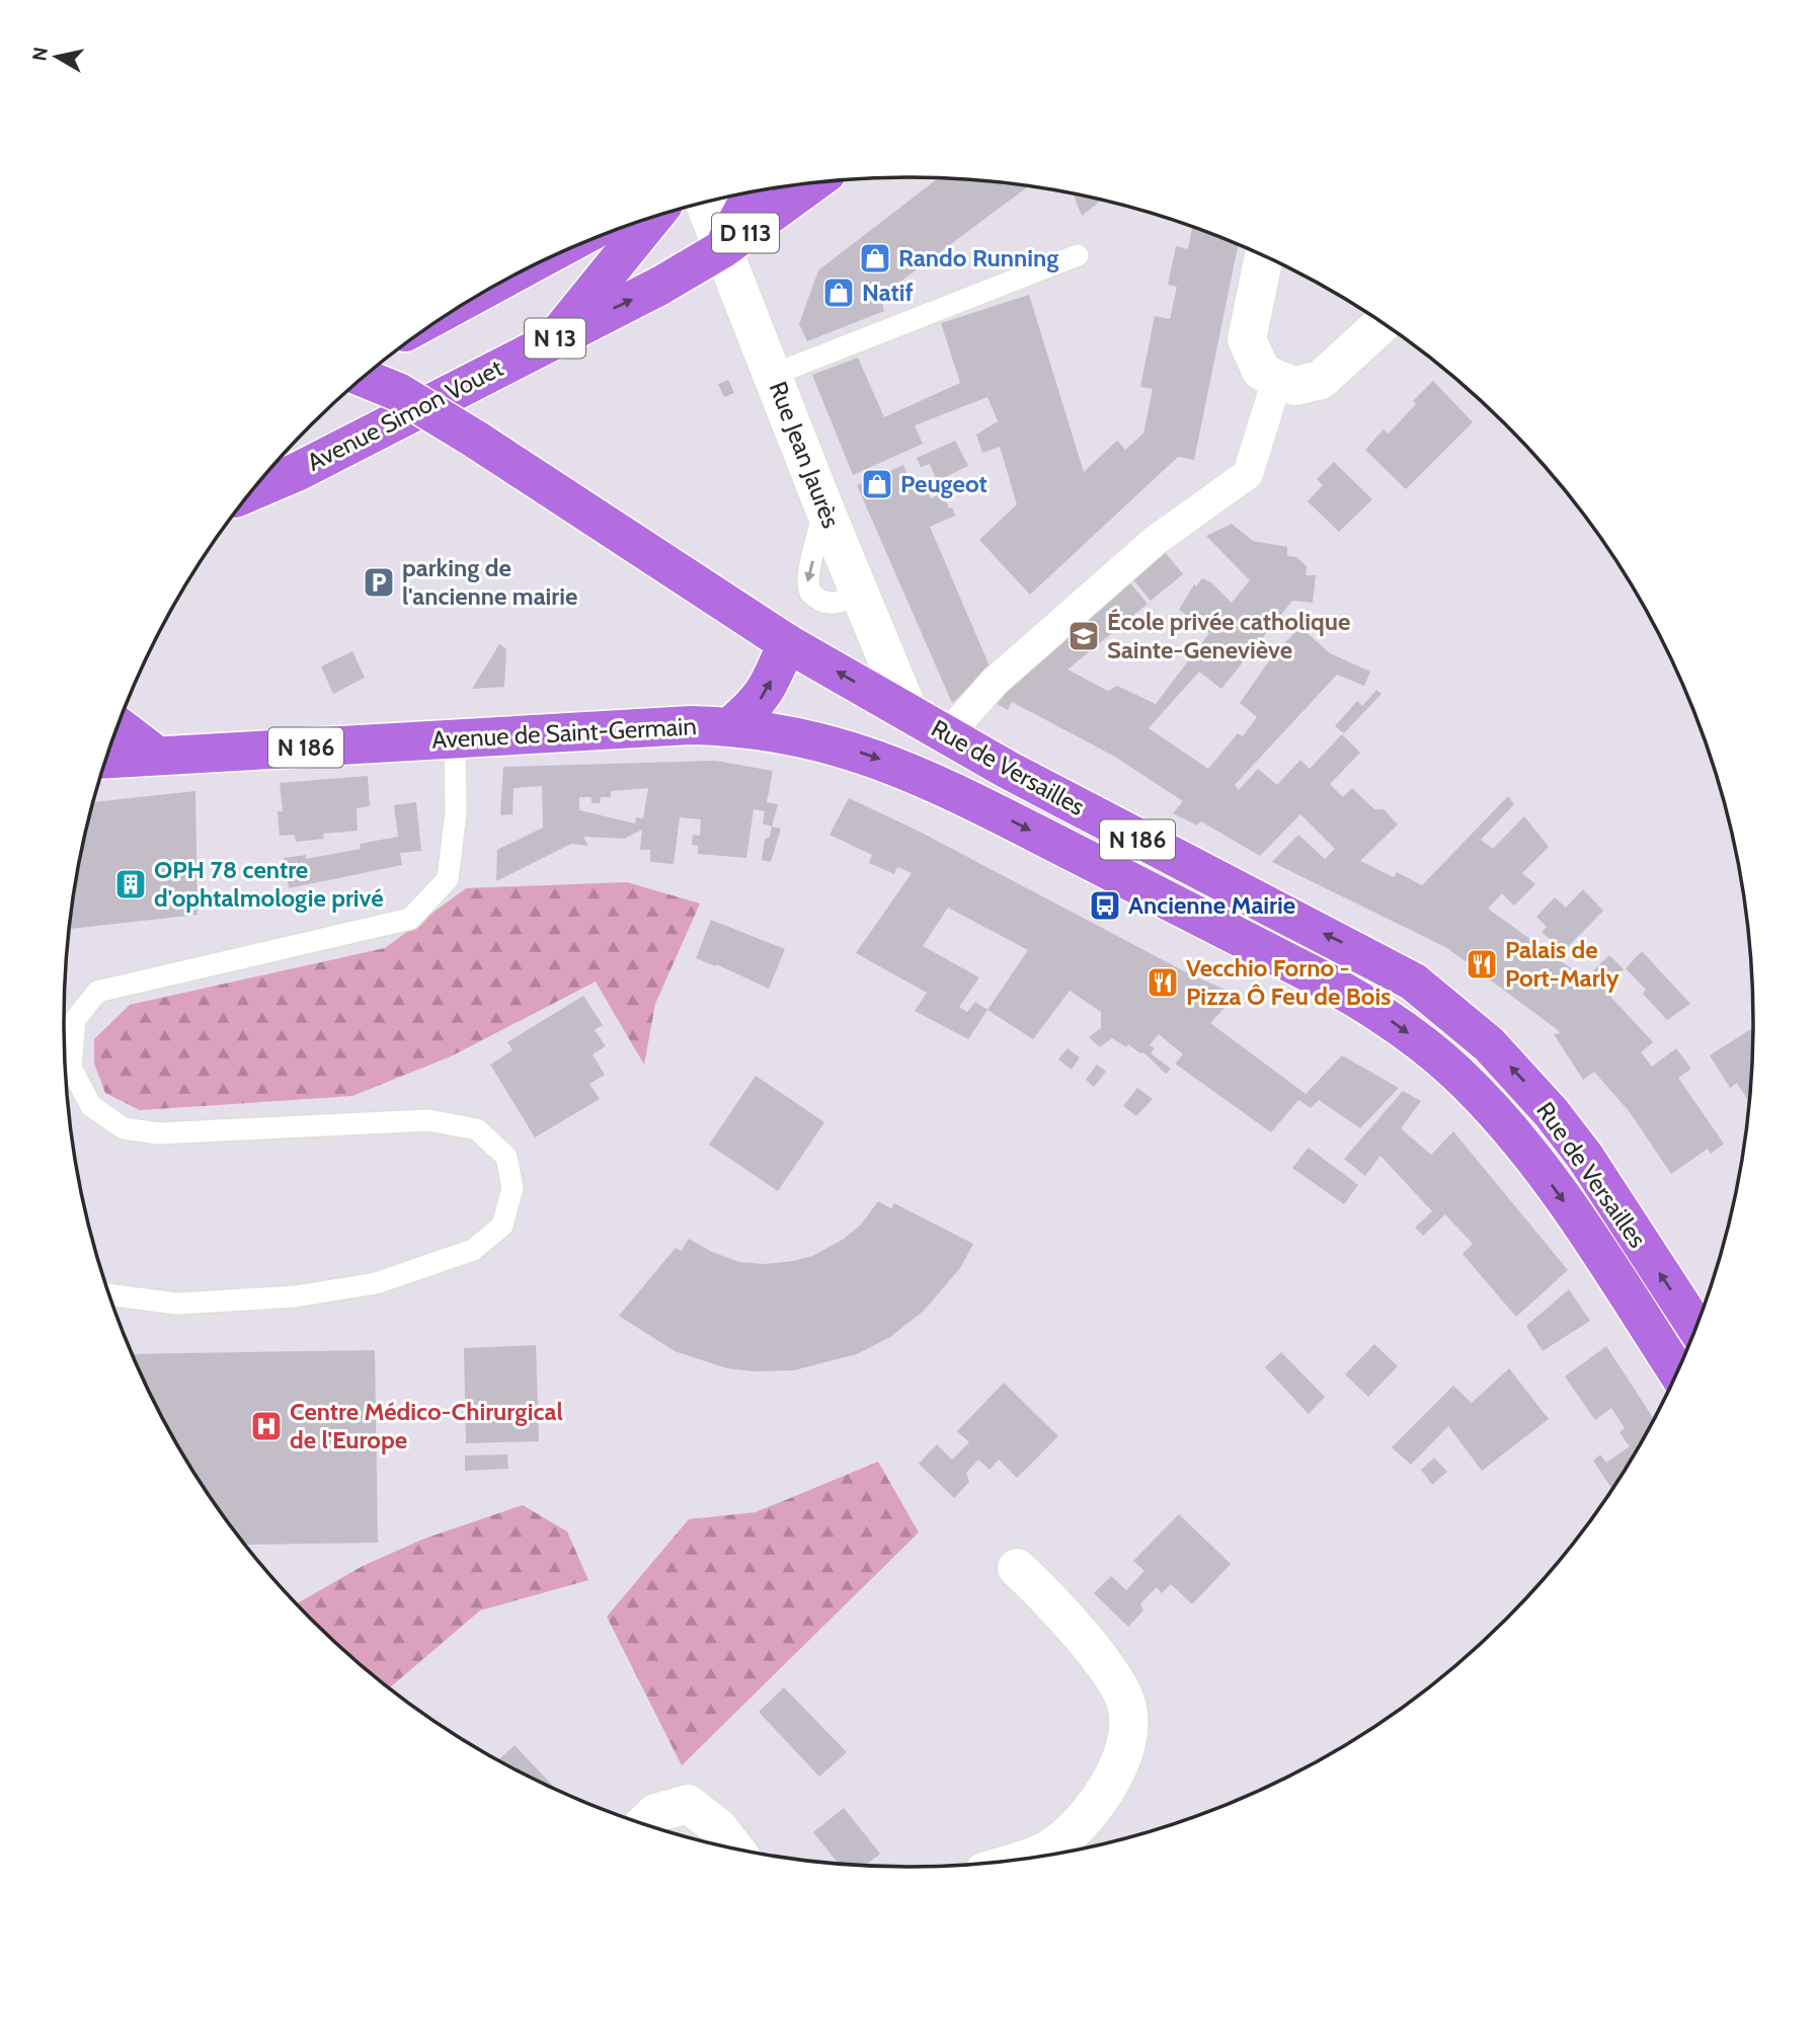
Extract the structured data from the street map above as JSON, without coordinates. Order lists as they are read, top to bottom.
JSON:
{
  "streets": {
    "main road": [
      "D 113",
      "N 13",
      "Avenue Simon Vouet",
      "Avenue de Saint-Germain",
      "N 186",
      "Rue de Versailles"
    ],
    "street": ["Rue Jean Jaurès"]
  },
  "crossings": [
    ["Avenue Simon Vouet", "Rue Jean Jaurès"],
    ["Rue Jean Jaurès", "Rue de Versailles"],
    ["Avenue de Saint-Germain", "N 186"],
    ["Avenue de Saint-Germain", "Rue de Versailles"]
  ],
  "places": {
    "shop": ["Rando Running", "Natif", "Peugeot"],
    "parking": ["parking de l'ancienne mairie"],
    "school or university": ["École privée catholique Sainte-Geneviève"],
    "building": ["OPH 78 centre d'ophtalmologie privé"],
    "bus stop": ["Ancienne Mairie"],
    "restaurant": ["Palais de Port-Marly", "Vecchio Forno - Pizza Ô Feu de Bois"],
    "hospital": ["Centre Médico-Chirurgical de l'Europe"]
  },
  "north": "left"
}
